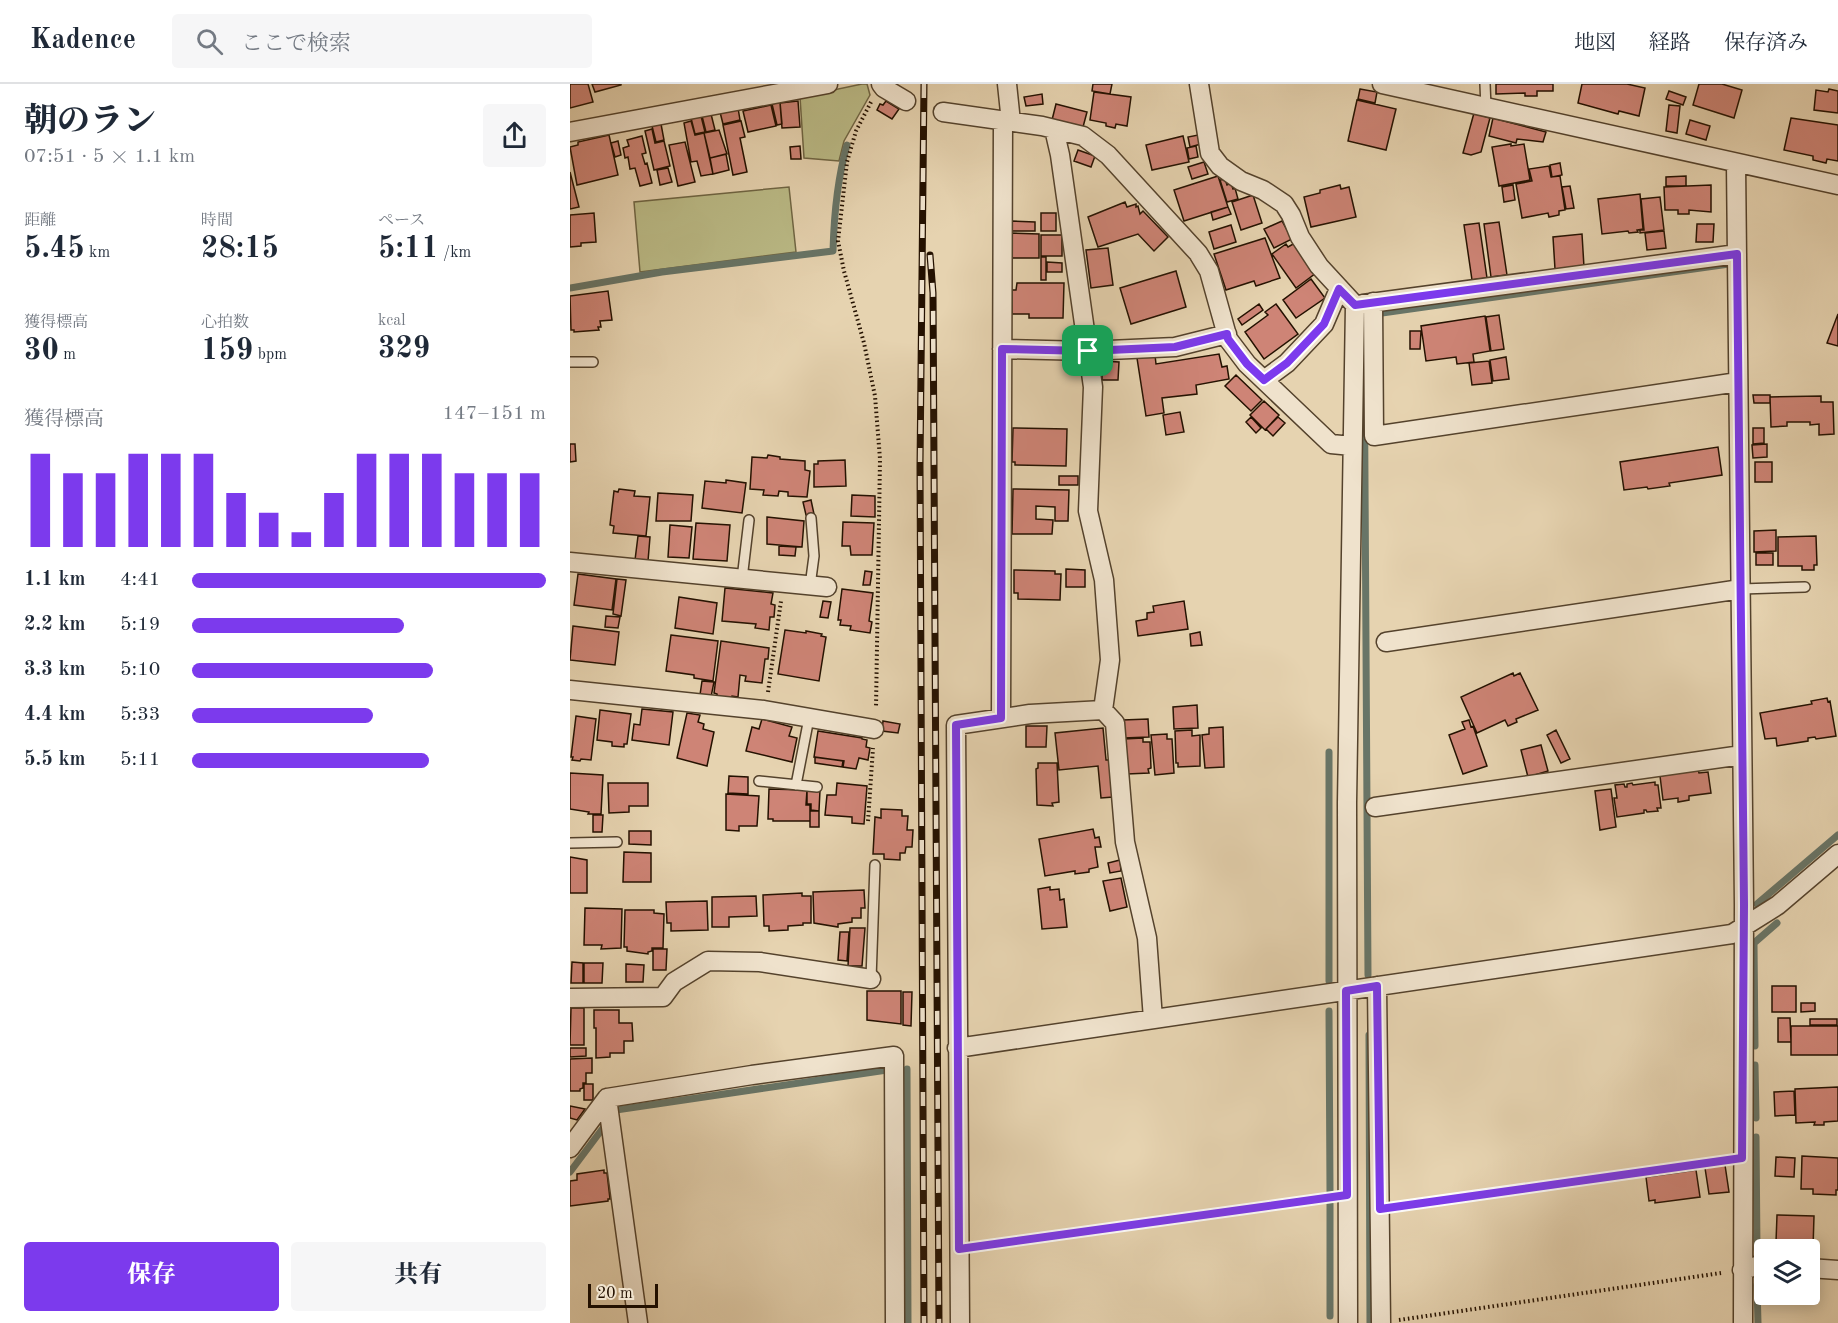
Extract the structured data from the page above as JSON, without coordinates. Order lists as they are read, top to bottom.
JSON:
{
  "scale_bar": "20 m",
  "page": {
    "header": "Kadence",
    "search": "ここで検索",
    "nav": ["地図", "経路", "保存済み"],
    "heading": ["朝のラン", "07:51 · 5 × 1.1 km"],
    "stats": [
      ["距離", "5.45 km"],
      ["時間", "28:15"],
      ["ペース", "5:11 /km"],
      ["獲得標高", "30 m"],
      ["心拍数", "159 bpm"],
      ["kcal", "329"]
    ],
    "chart": ["獲得標高", "147–151 m"],
    "list": [
      {
        "name": "1.1 km",
        "note": "4:41"
      },
      {
        "name": "2.2 km",
        "note": "5:19"
      },
      {
        "name": "3.3 km",
        "note": "5:10"
      },
      {
        "name": "4.4 km",
        "note": "5:33"
      },
      {
        "name": "5.5 km",
        "note": "5:11"
      }
    ],
    "buttons": ["保存", "共有"],
    "scale": "20 m"
  }
}
